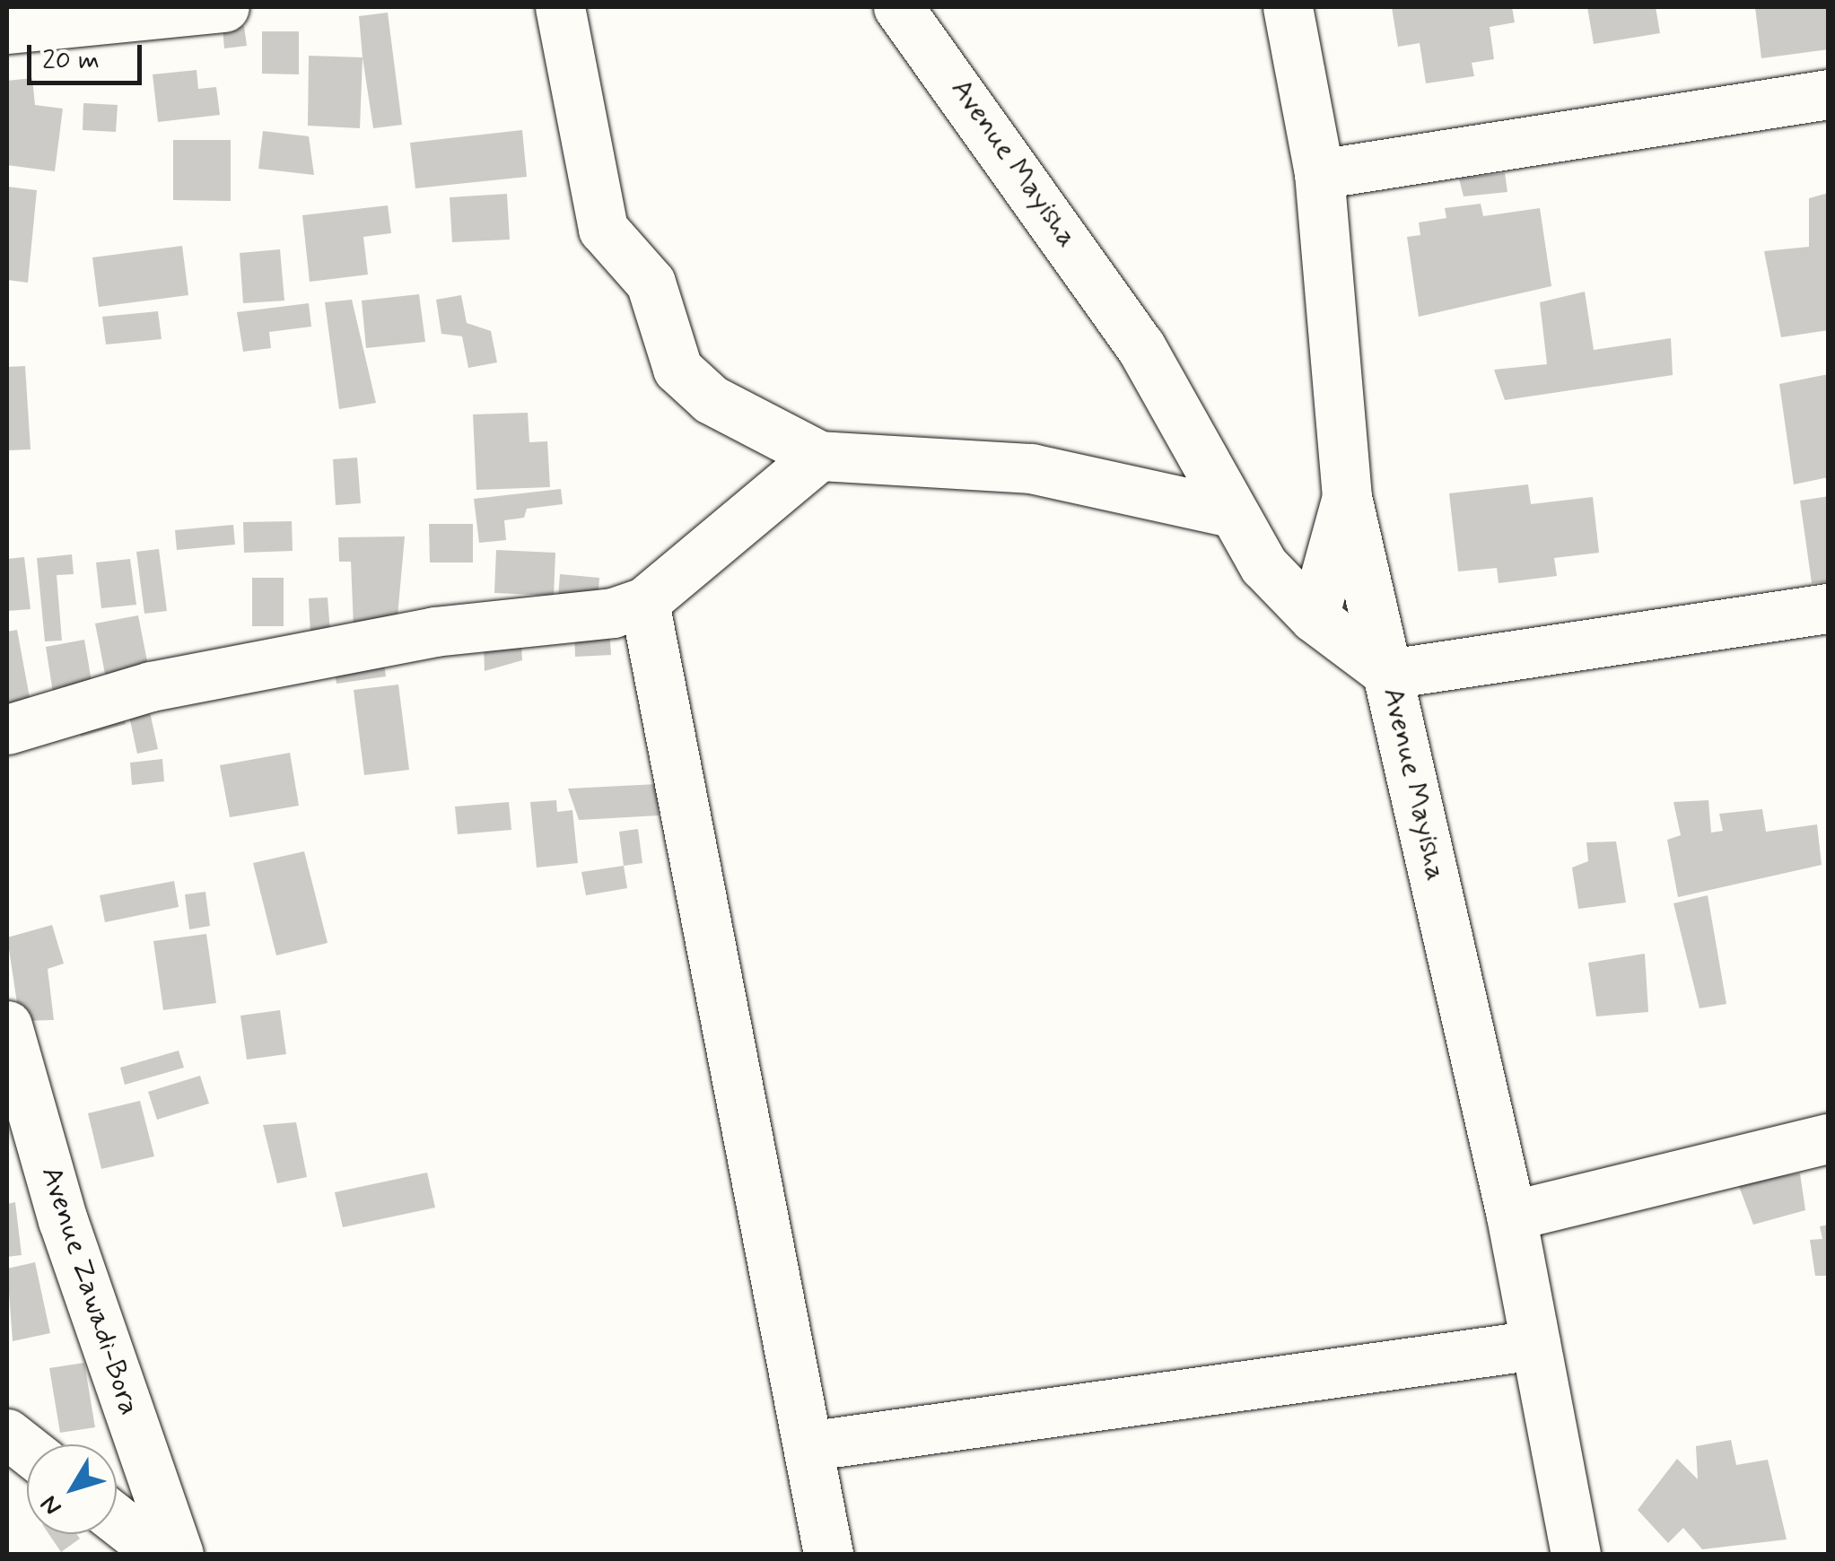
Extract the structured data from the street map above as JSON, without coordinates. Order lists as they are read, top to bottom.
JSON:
{
  "streets": {
    "street": ["Avenue Mayisha", "Avenue Zawadi-Bora"]
  },
  "scale_bar": "20 m",
  "north": "bottom left"
}
